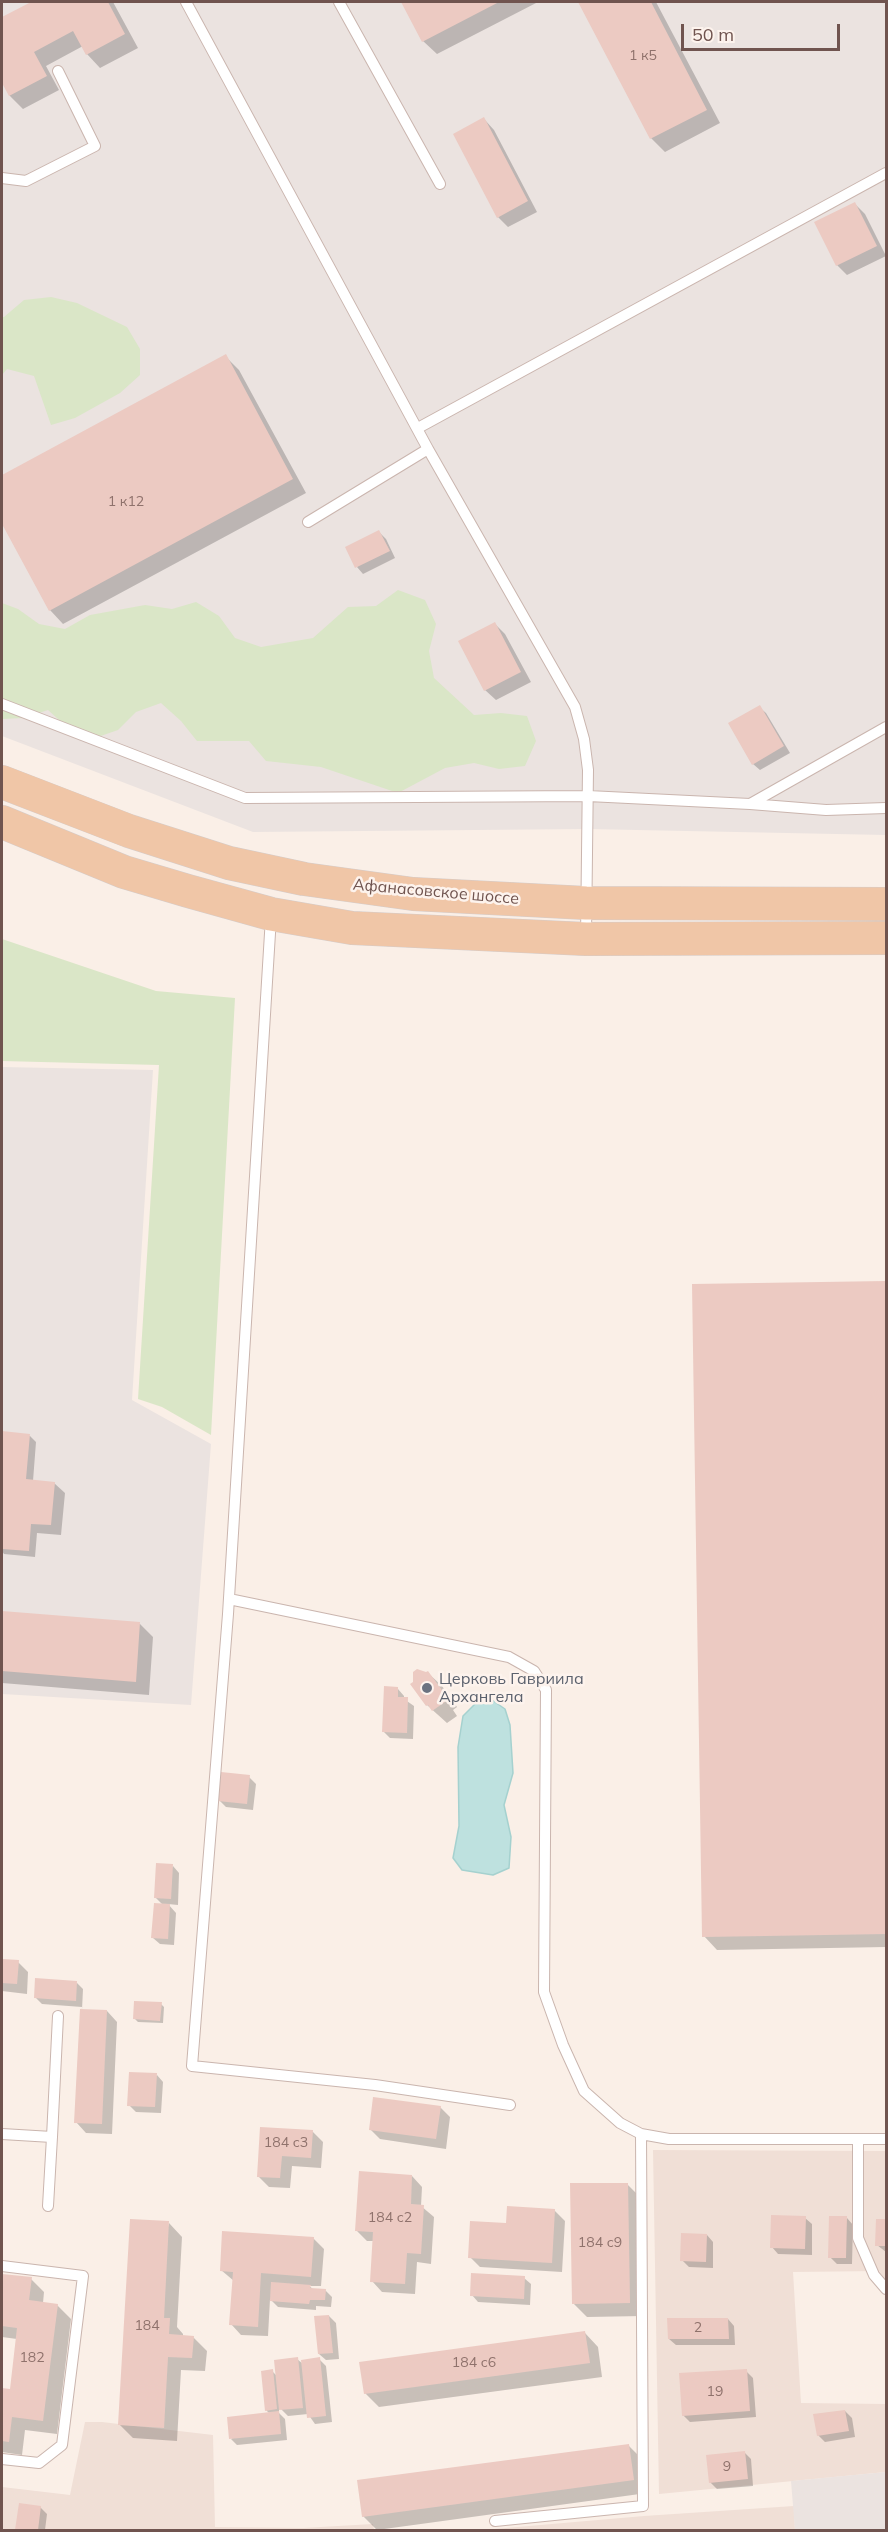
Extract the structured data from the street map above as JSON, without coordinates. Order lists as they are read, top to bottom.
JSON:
{
  "streets": {
    "main road": ["Афанасовское шоссе"]
  },
  "places": ["Церковь Гавриила Архангела"],
  "house_numbers": [
    "1 к5",
    "1 к12",
    "184 с3",
    "184 с2",
    "184 с9",
    "184",
    "2",
    "182",
    "184 с6",
    "19",
    "9"
  ],
  "scale_bar": "50 m"
}
